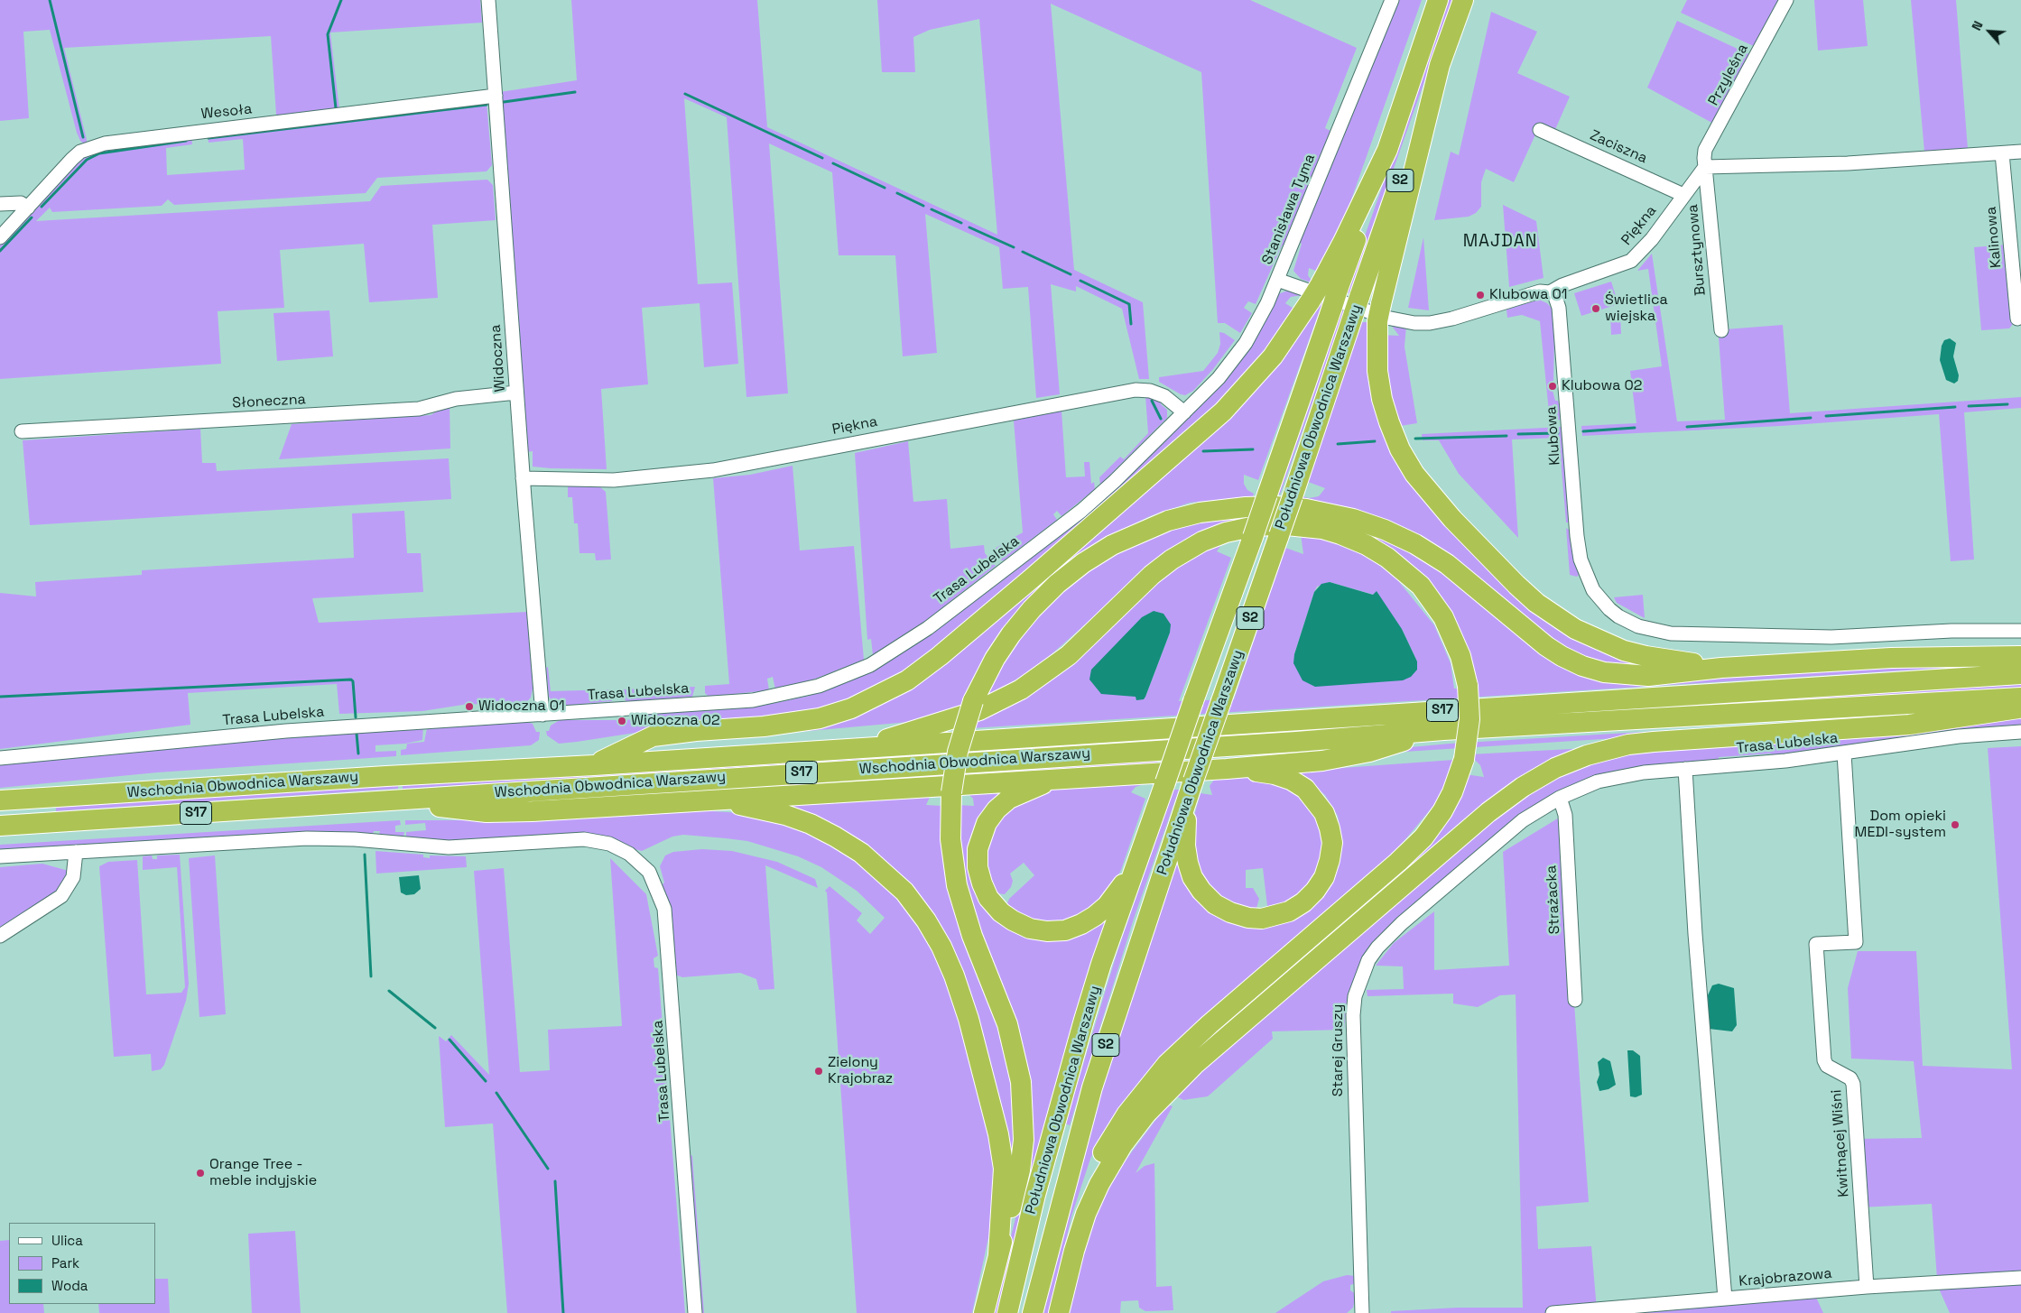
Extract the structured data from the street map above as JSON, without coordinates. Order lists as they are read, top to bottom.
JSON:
{
  "streets": {
    "highway": [
      "S2",
      "Południowa Obwodnica Warszawy",
      "S17",
      "Wschodnia Obwodnica Warszawy"
    ],
    "street": [
      "Przyleśna",
      "Wesoła",
      "Zaciszna",
      "Stanisława Tyma",
      "Piękna",
      "Kalinowa",
      "Bursztynowa",
      "Widoczna",
      "Słoneczna",
      "Klubowa",
      "Trasa Lubelska",
      "Strażacka",
      "Starej Gruszy",
      "Kwitnącej Wiśni",
      "Krajobrazowa"
    ]
  },
  "crossings": [
    ["Przyleśna", "Piękna"],
    ["Przyleśna", "Bursztynowa"],
    ["Wesoła", "Widoczna"],
    ["Zaciszna", "Piękna"],
    ["S2", "Południowa Obwodnica Warszawy"],
    ["Stanisława Tyma", "Piękna"],
    ["Stanisława Tyma", "Trasa Lubelska"],
    ["Piękna", "Bursztynowa"],
    ["Piękna", "Widoczna"],
    ["Piękna", "Klubowa"],
    ["Piękna", "Trasa Lubelska"],
    ["Widoczna", "Słoneczna"],
    ["Widoczna", "Trasa Lubelska"],
    ["Trasa Lubelska", "Strażacka"],
    ["Trasa Lubelska", "Starej Gruszy"],
    ["Trasa Lubelska", "Kwitnącej Wiśni"],
    ["S17", "Wschodnia Obwodnica Warszawy"],
    ["Strażacka", "Starej Gruszy"],
    ["Kwitnącej Wiśni", "Krajobrazowa"]
  ],
  "districts": ["MAJDAN"],
  "places": [
    "Klubowa 01",
    "Świetlica wiejska",
    "Klubowa 02",
    "Widoczna 01",
    "Widoczna 02",
    "Dom opieki MEDI-system",
    "Zielony Krajobraz",
    "Orange Tree - meble indyjskie"
  ],
  "legend": ["Ulica", "Park", "Woda"],
  "north": "top left"
}
